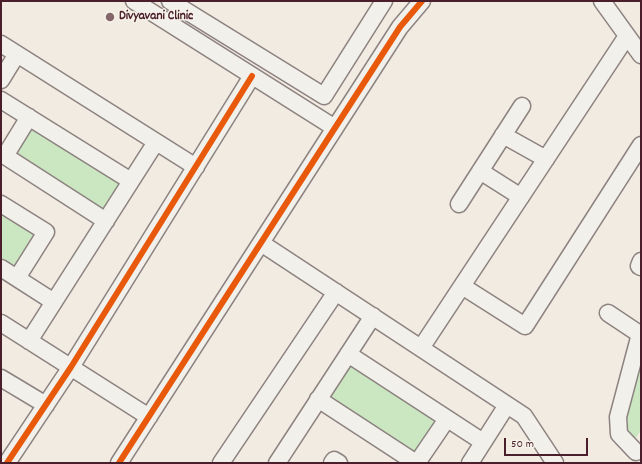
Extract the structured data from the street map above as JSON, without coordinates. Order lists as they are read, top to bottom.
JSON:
{
  "places": ["Divyavani Clinic"],
  "scale_bar": "50 m"
}
